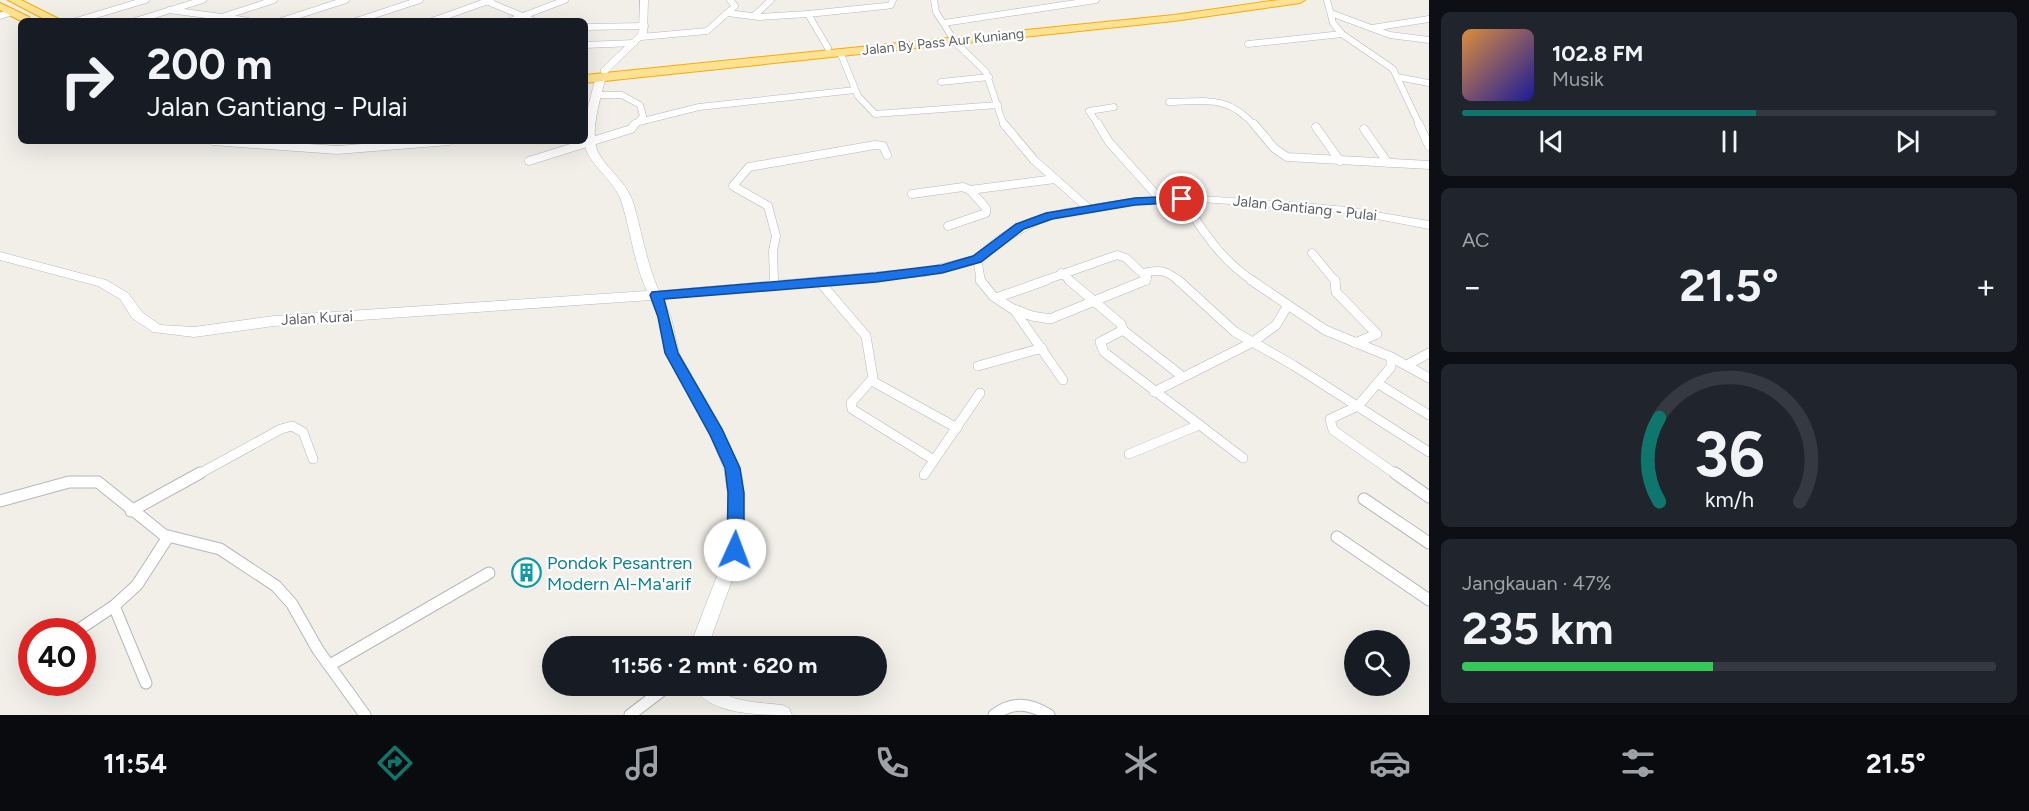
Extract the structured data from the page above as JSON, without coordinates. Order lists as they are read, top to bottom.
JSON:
{
  "streets": {
    "highway": ["Jalan By Pass Aur Kuniang"],
    "street": ["Jalan Gantiang - Pulai", "Jalan Kurai"]
  },
  "crossings": [
    ["Jalan Gantiang - Pulai", "Jalan Kurai"]
  ],
  "places": {
    "building": ["Pondok Pesantren Modern Al-Ma'arif"]
  },
  "page": {
    "turn": ["200 m", "Jalan Gantiang - Pulai"],
    "song": ["102.8 FM", "Musik"],
    "tile": [
      "AC",
      ["Jangkauan · 47%", "235 km"]
    ],
    "heat": ["−", "21.5°", "+"],
    "limit": "40",
    "trip": "11:56 · 2 mnt · 620 m",
    "tabs": ["11:54", "21.5°"],
    "gauge": ["36", "km/h"]
  }
}
